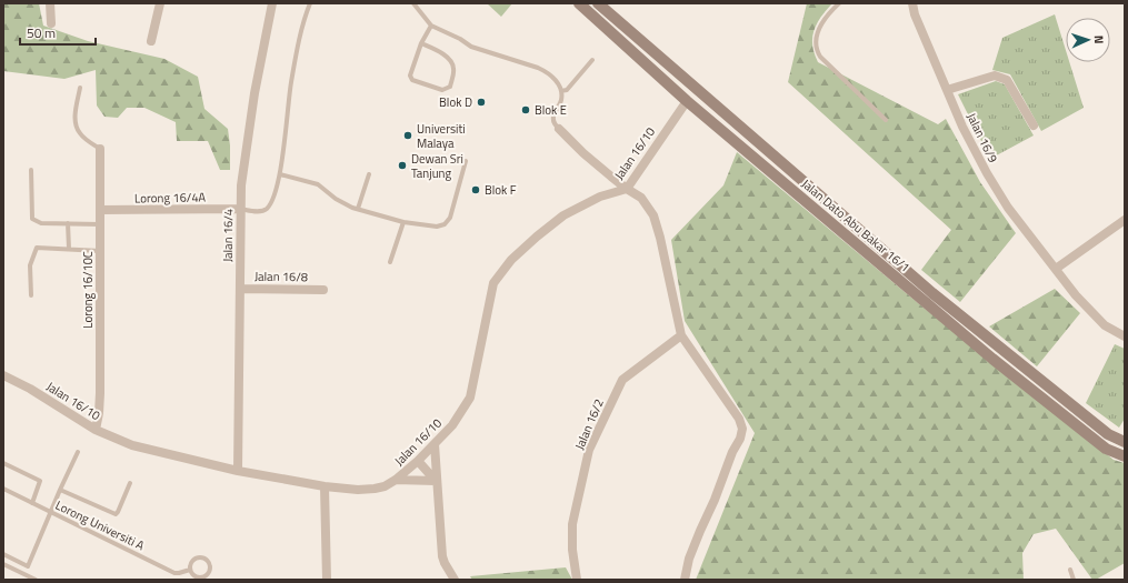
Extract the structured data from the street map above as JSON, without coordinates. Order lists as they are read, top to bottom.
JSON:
{
  "streets": {
    "main road": ["Jalan Dato Abu Bakar 16/1"],
    "street": [
      "Jalan 16/9",
      "Jalan 16/10",
      "Lorong 16/4A",
      "Jalan 16/4",
      "Jalan 16/8",
      "Lorong 16/10C",
      "Jalan 16/2"
    ],
    "lane": ["Lorong Universiti A"]
  },
  "crossings": [
    ["Jalan 16/10", "Jalan Dato Abu Bakar 16/1"],
    ["Jalan 16/10", "Jalan 16/4"],
    ["Jalan 16/10", "Lorong 16/10C"],
    ["Lorong 16/4A", "Jalan 16/4"],
    ["Lorong 16/4A", "Lorong 16/10C"],
    ["Jalan 16/4", "Jalan 16/8"]
  ],
  "places": [
    "Blok D",
    "Blok E",
    "Universiti Malaya",
    "Dewan Sri Tanjung",
    "Blok F"
  ],
  "scale_bar": "50 m",
  "north": "right"
}
